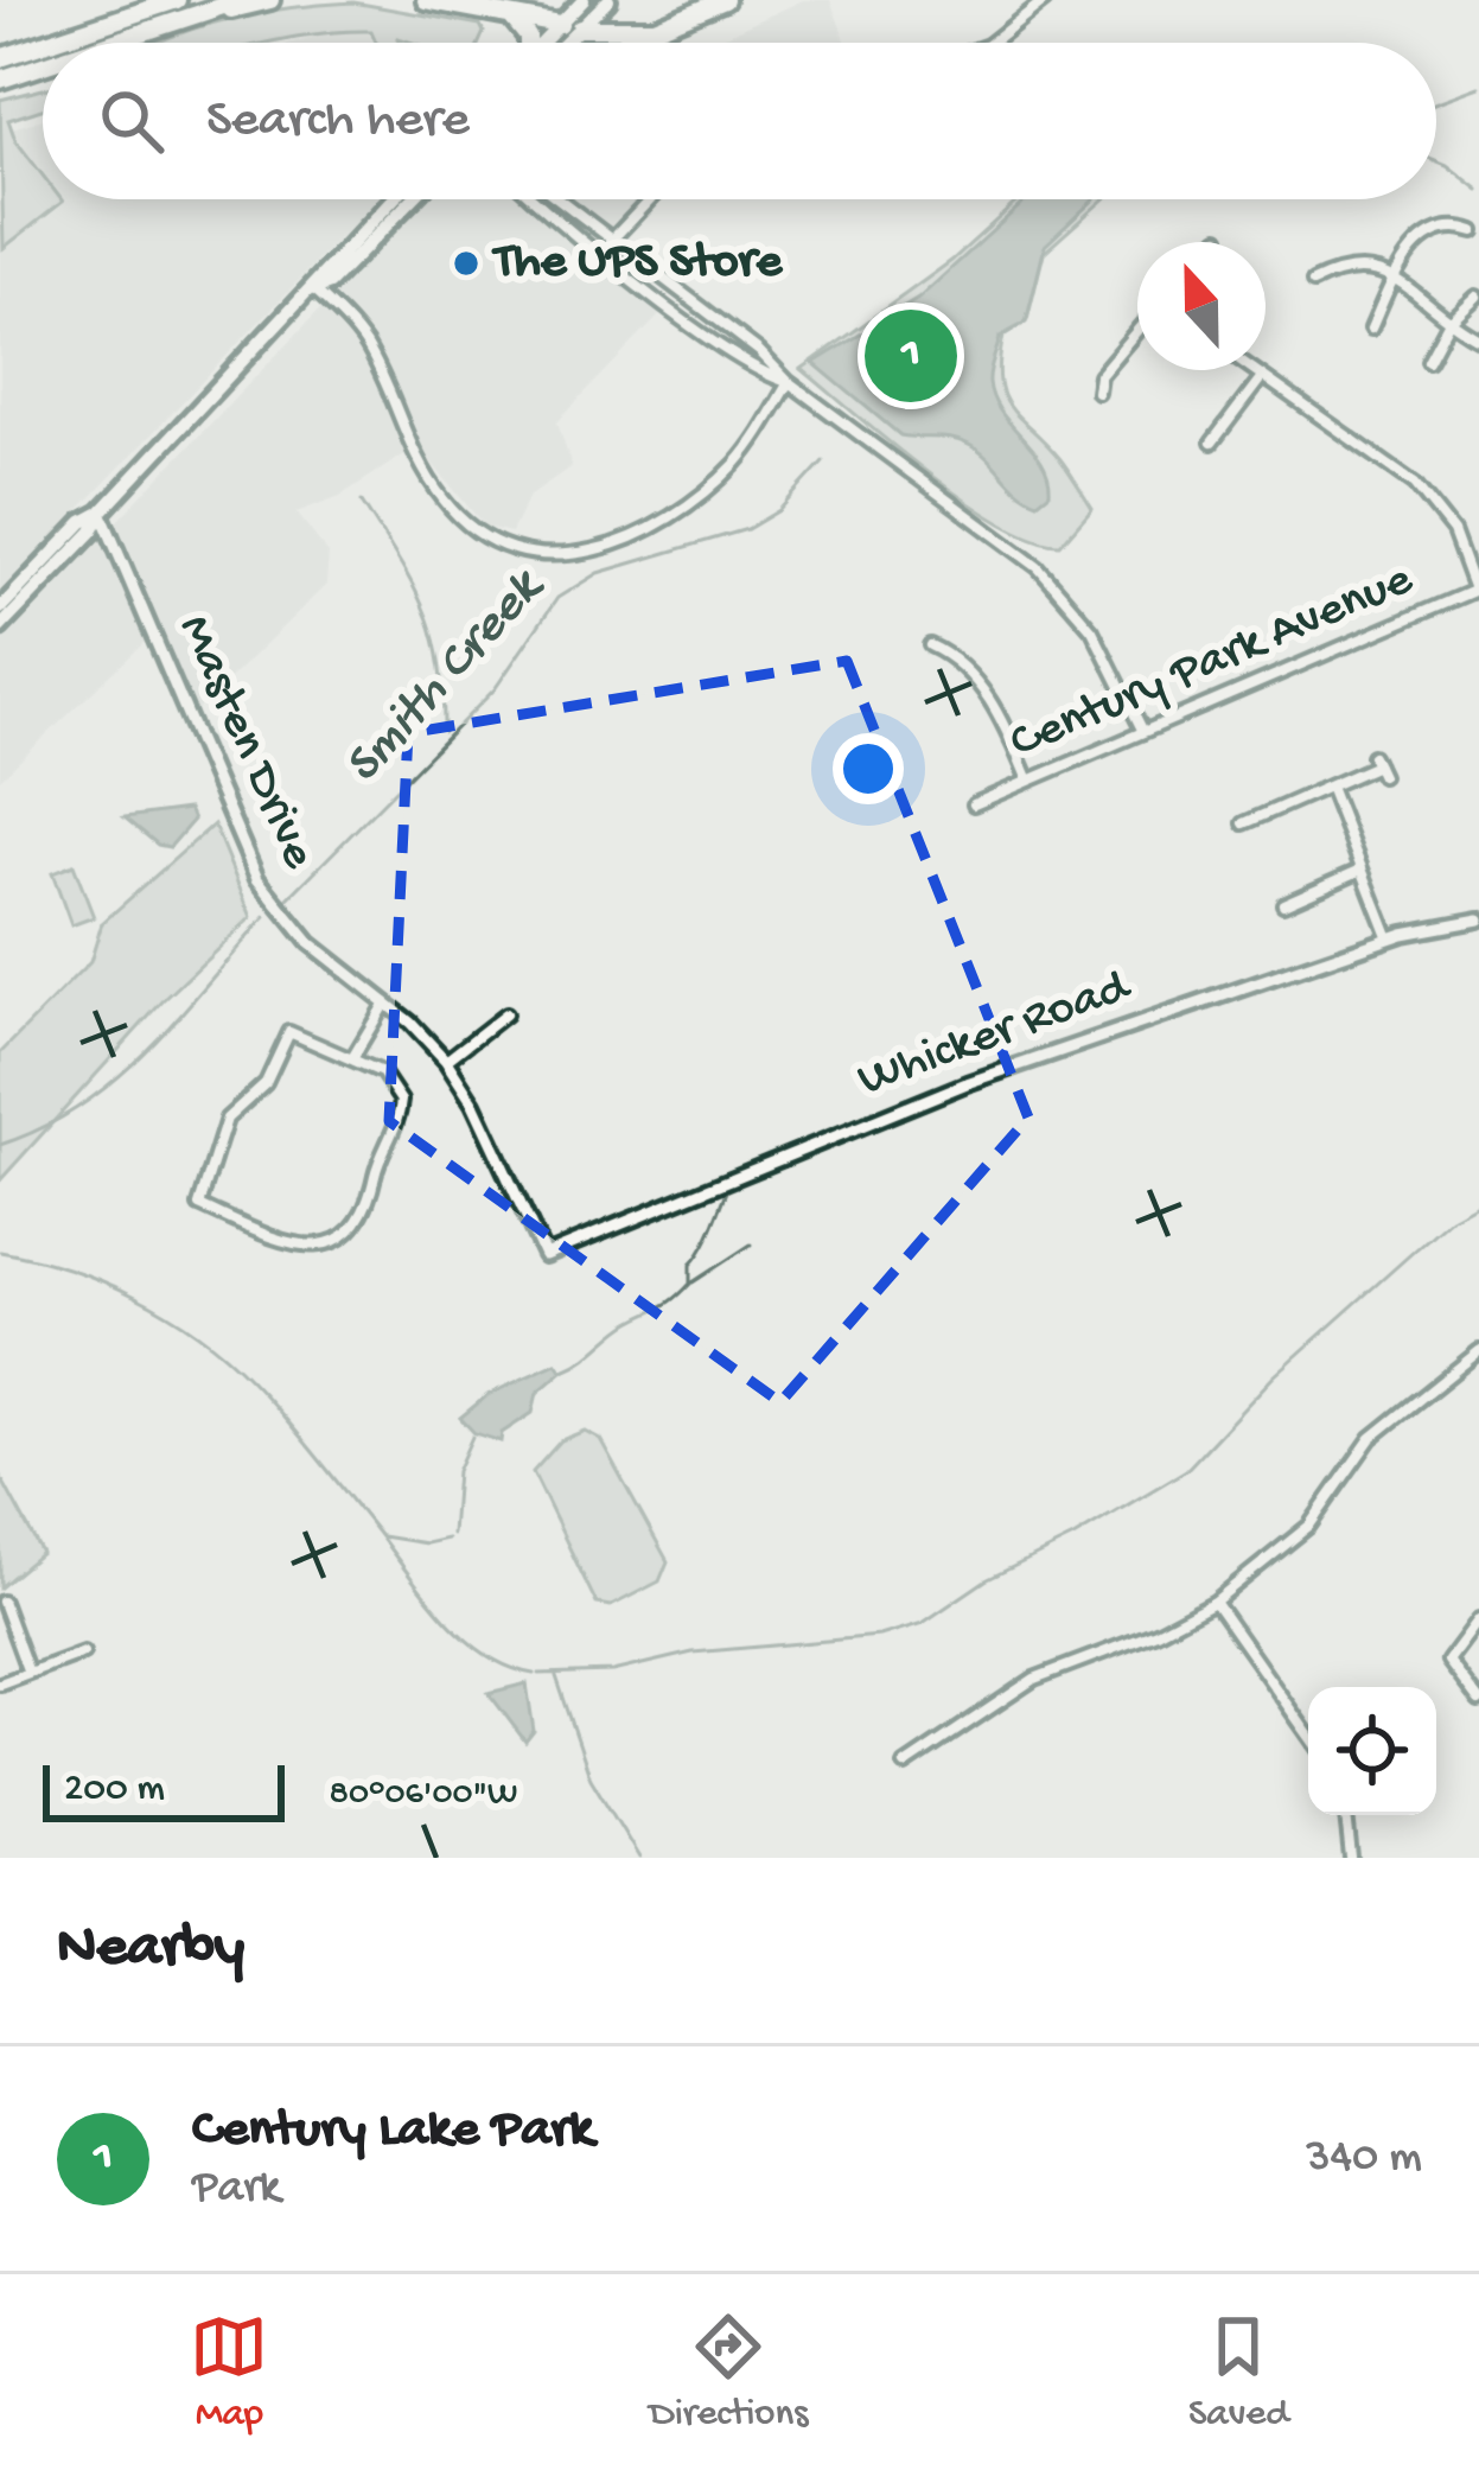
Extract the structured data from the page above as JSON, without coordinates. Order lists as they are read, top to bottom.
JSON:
{
  "streets": {
    "street": ["Century Park Avenue", "Masten Drive", "Whicker Road"]
  },
  "crossings": [
    ["Masten Drive", "Whicker Road"]
  ],
  "water": ["Smith Creek"],
  "places": ["The UPS Store"],
  "scale_bar": "200 m",
  "north": "top",
  "page": {
    "search": "Search here",
    "pins": "1",
    "scale": "200 m",
    "heading": "Nearby",
    "list": [
      {
        "mark": "1",
        "name": "Century Lake Park",
        "note": "Park",
        "value": "340 m"
      }
    ],
    "nav": ["Map", "Directions", "Saved"]
  },
  "coordinates": ["80°06'00\"W"]
}
